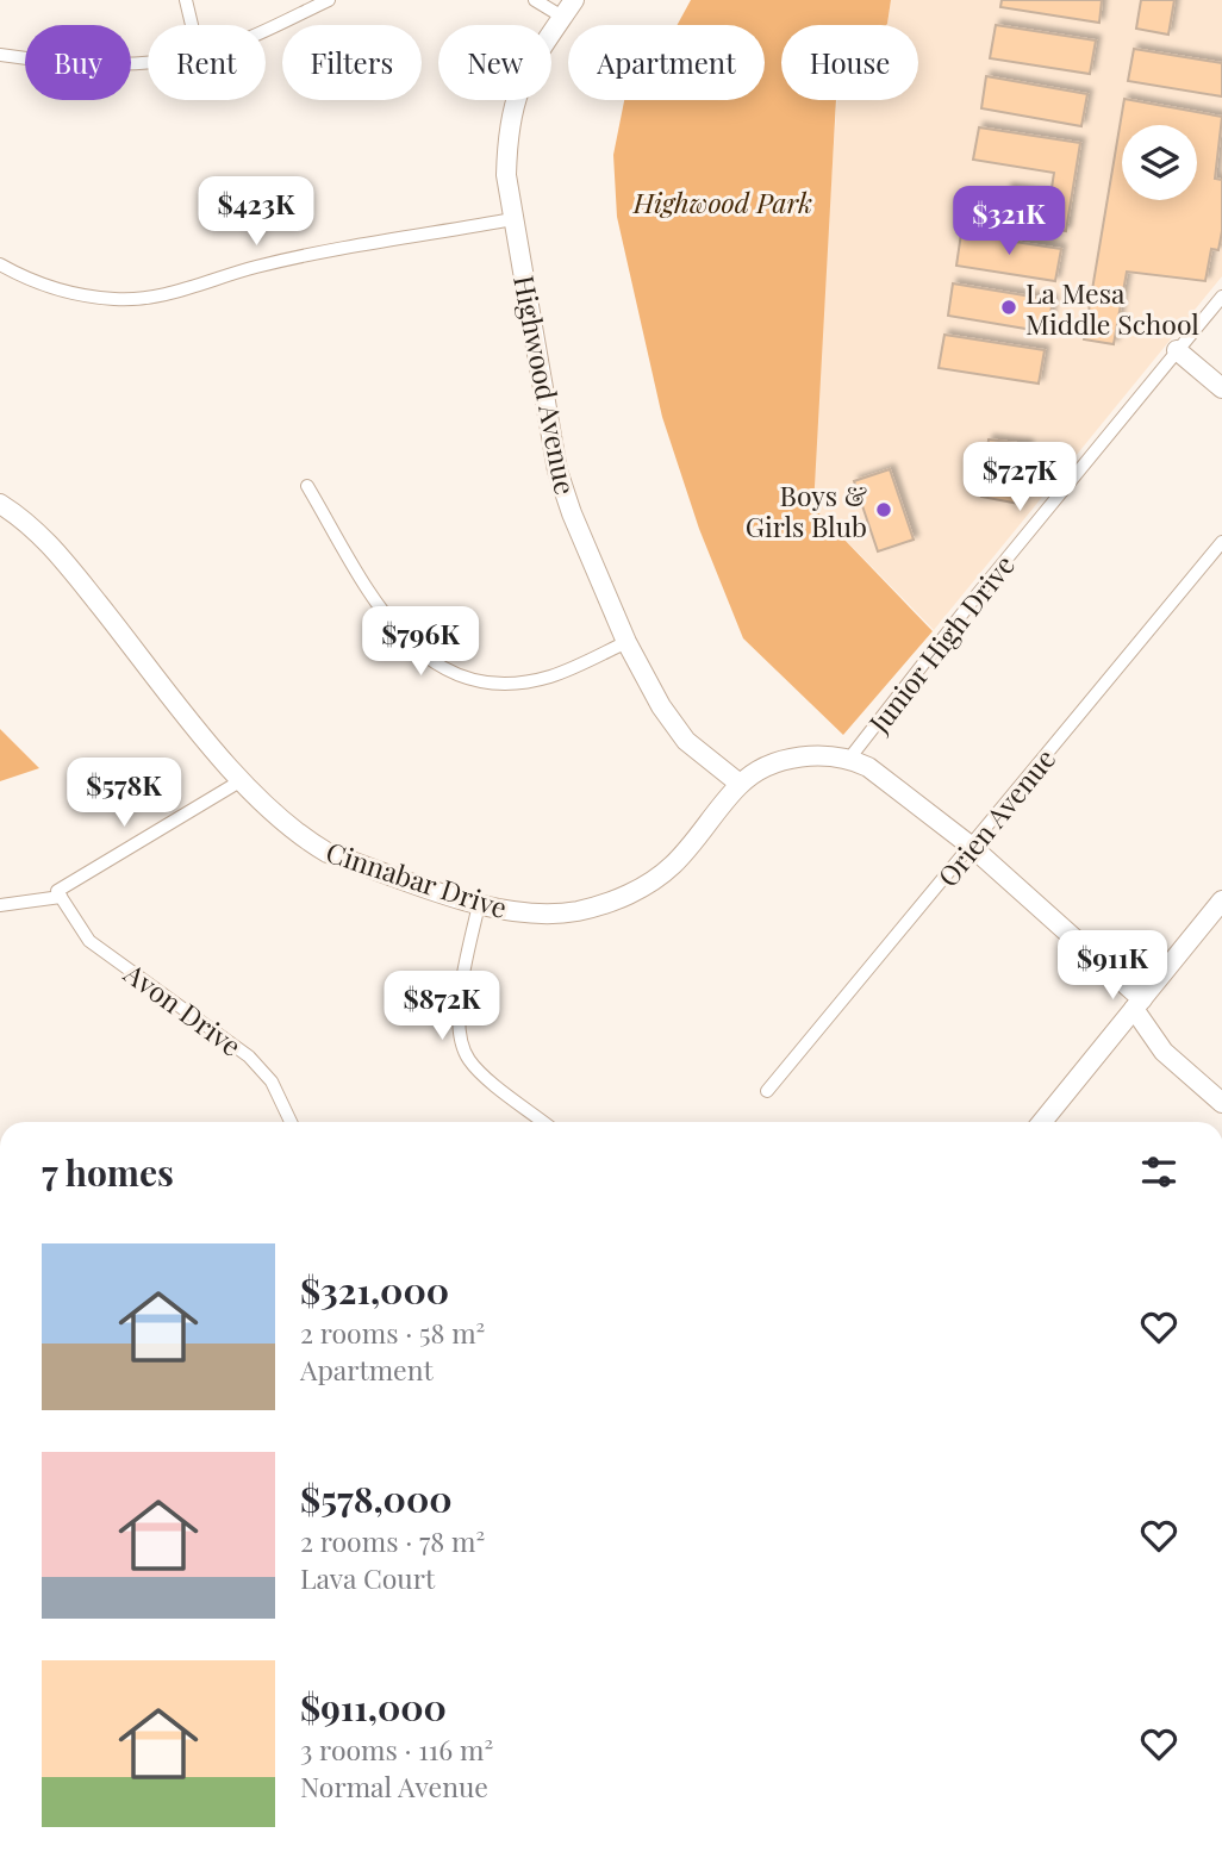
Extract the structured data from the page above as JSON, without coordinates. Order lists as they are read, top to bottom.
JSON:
{
  "streets": {
    "street": [
      "Highwood Avenue",
      "Junior High Drive",
      "Orien Avenue",
      "Cinnabar Drive",
      "Avon Drive"
    ]
  },
  "crossings": [
    ["Highwood Avenue", "Cinnabar Drive"],
    ["Junior High Drive", "Cinnabar Drive"],
    ["Orien Avenue", "Cinnabar Drive"]
  ],
  "parks": ["Highwood Park"],
  "places": ["La Mesa Middle School", "Boys & Girls Blub"],
  "page": {
    "chip": [
      "Buy",
      "Rent",
      "Filters",
      "New",
      "Apartment",
      "House"
    ],
    "price": [
      "$423K",
      "$321K",
      "$727K",
      "$796K",
      "$578K",
      "$911K",
      "$872K"
    ],
    "heading": "7 homes",
    "list": [
      {
        "name": "$321,000",
        "note": "2 rooms · 58 m² · Apartment"
      },
      {
        "name": "$578,000",
        "note": "2 rooms · 78 m² · Lava Court"
      },
      {
        "name": "$911,000",
        "note": "3 rooms · 116 m² · Normal Avenue"
      }
    ]
  }
}
